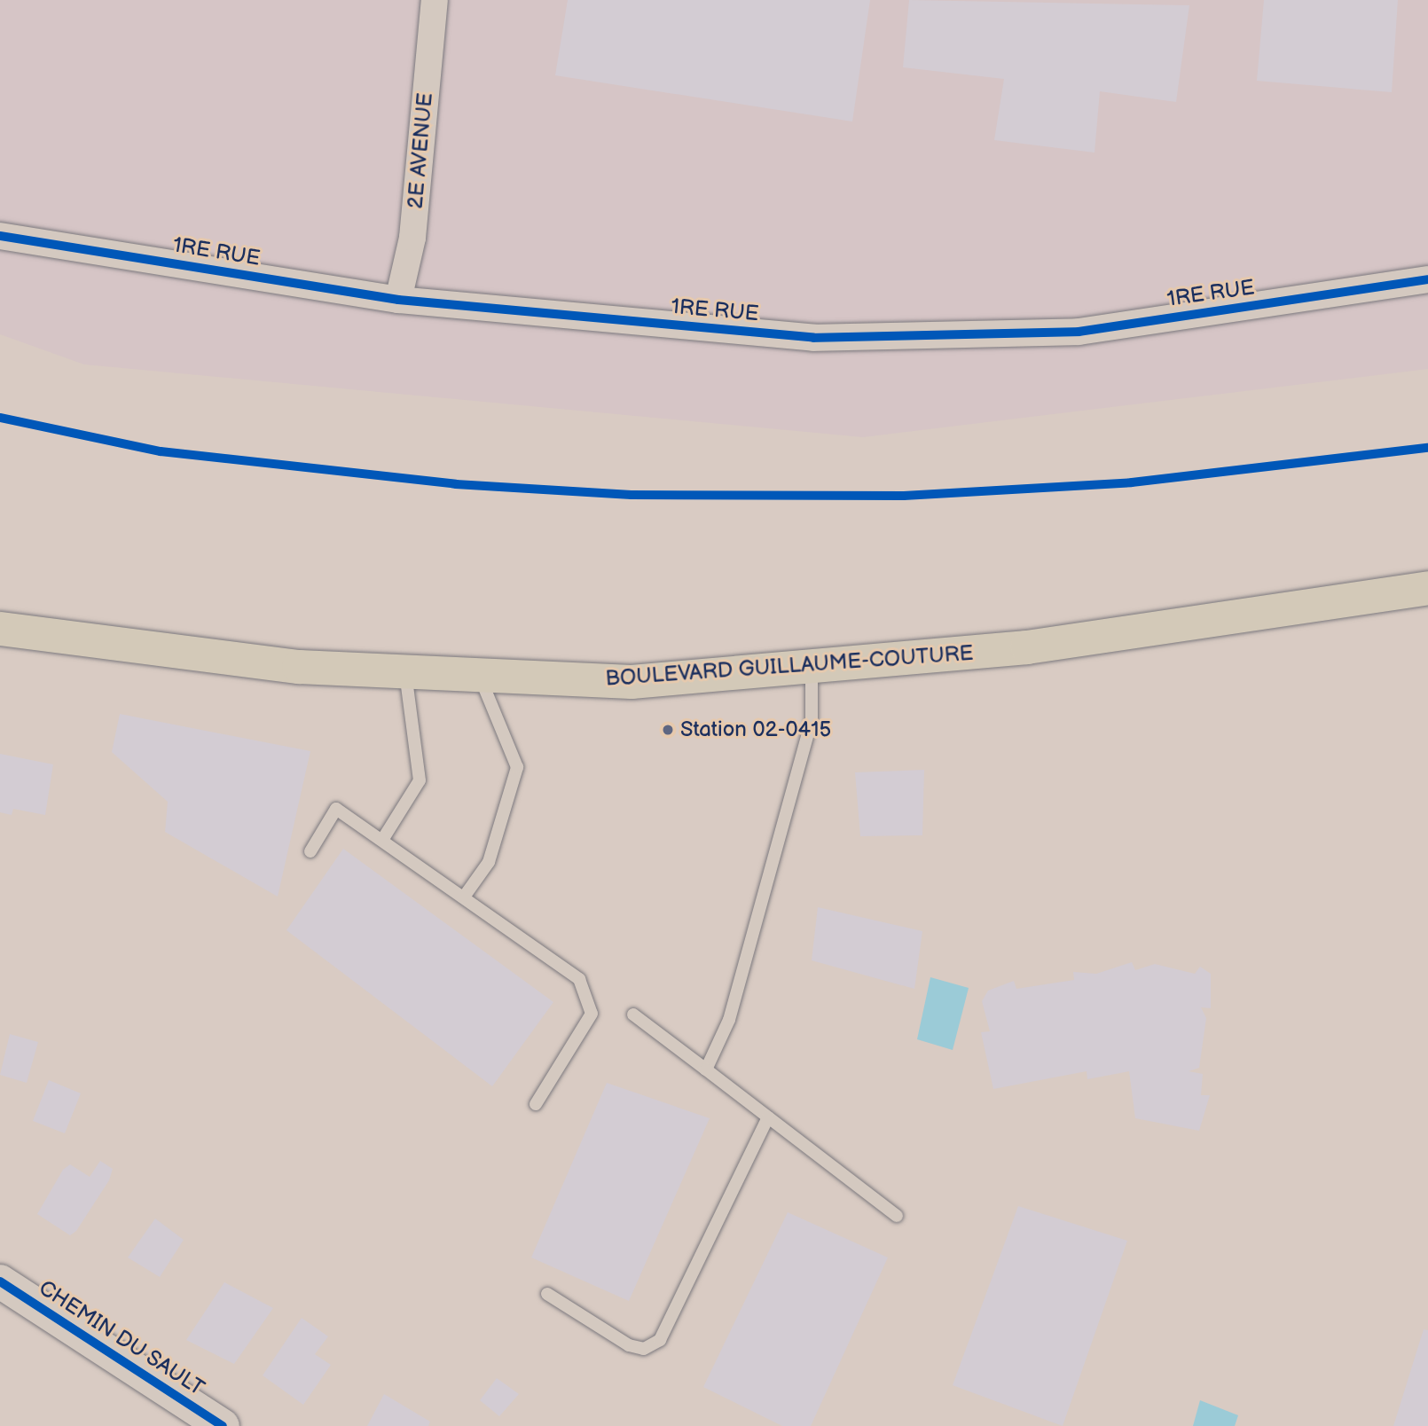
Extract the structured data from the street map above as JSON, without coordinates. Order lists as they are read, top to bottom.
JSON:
{
  "streets": {
    "main road": ["BOULEVARD GUILLAUME-COUTURE"],
    "street": ["2E AVENUE", "1RE RUE", "CHEMIN DU SAULT"]
  },
  "crossings": [
    ["2E AVENUE", "1RE RUE"]
  ],
  "places": ["Station 02-0415"]
}
